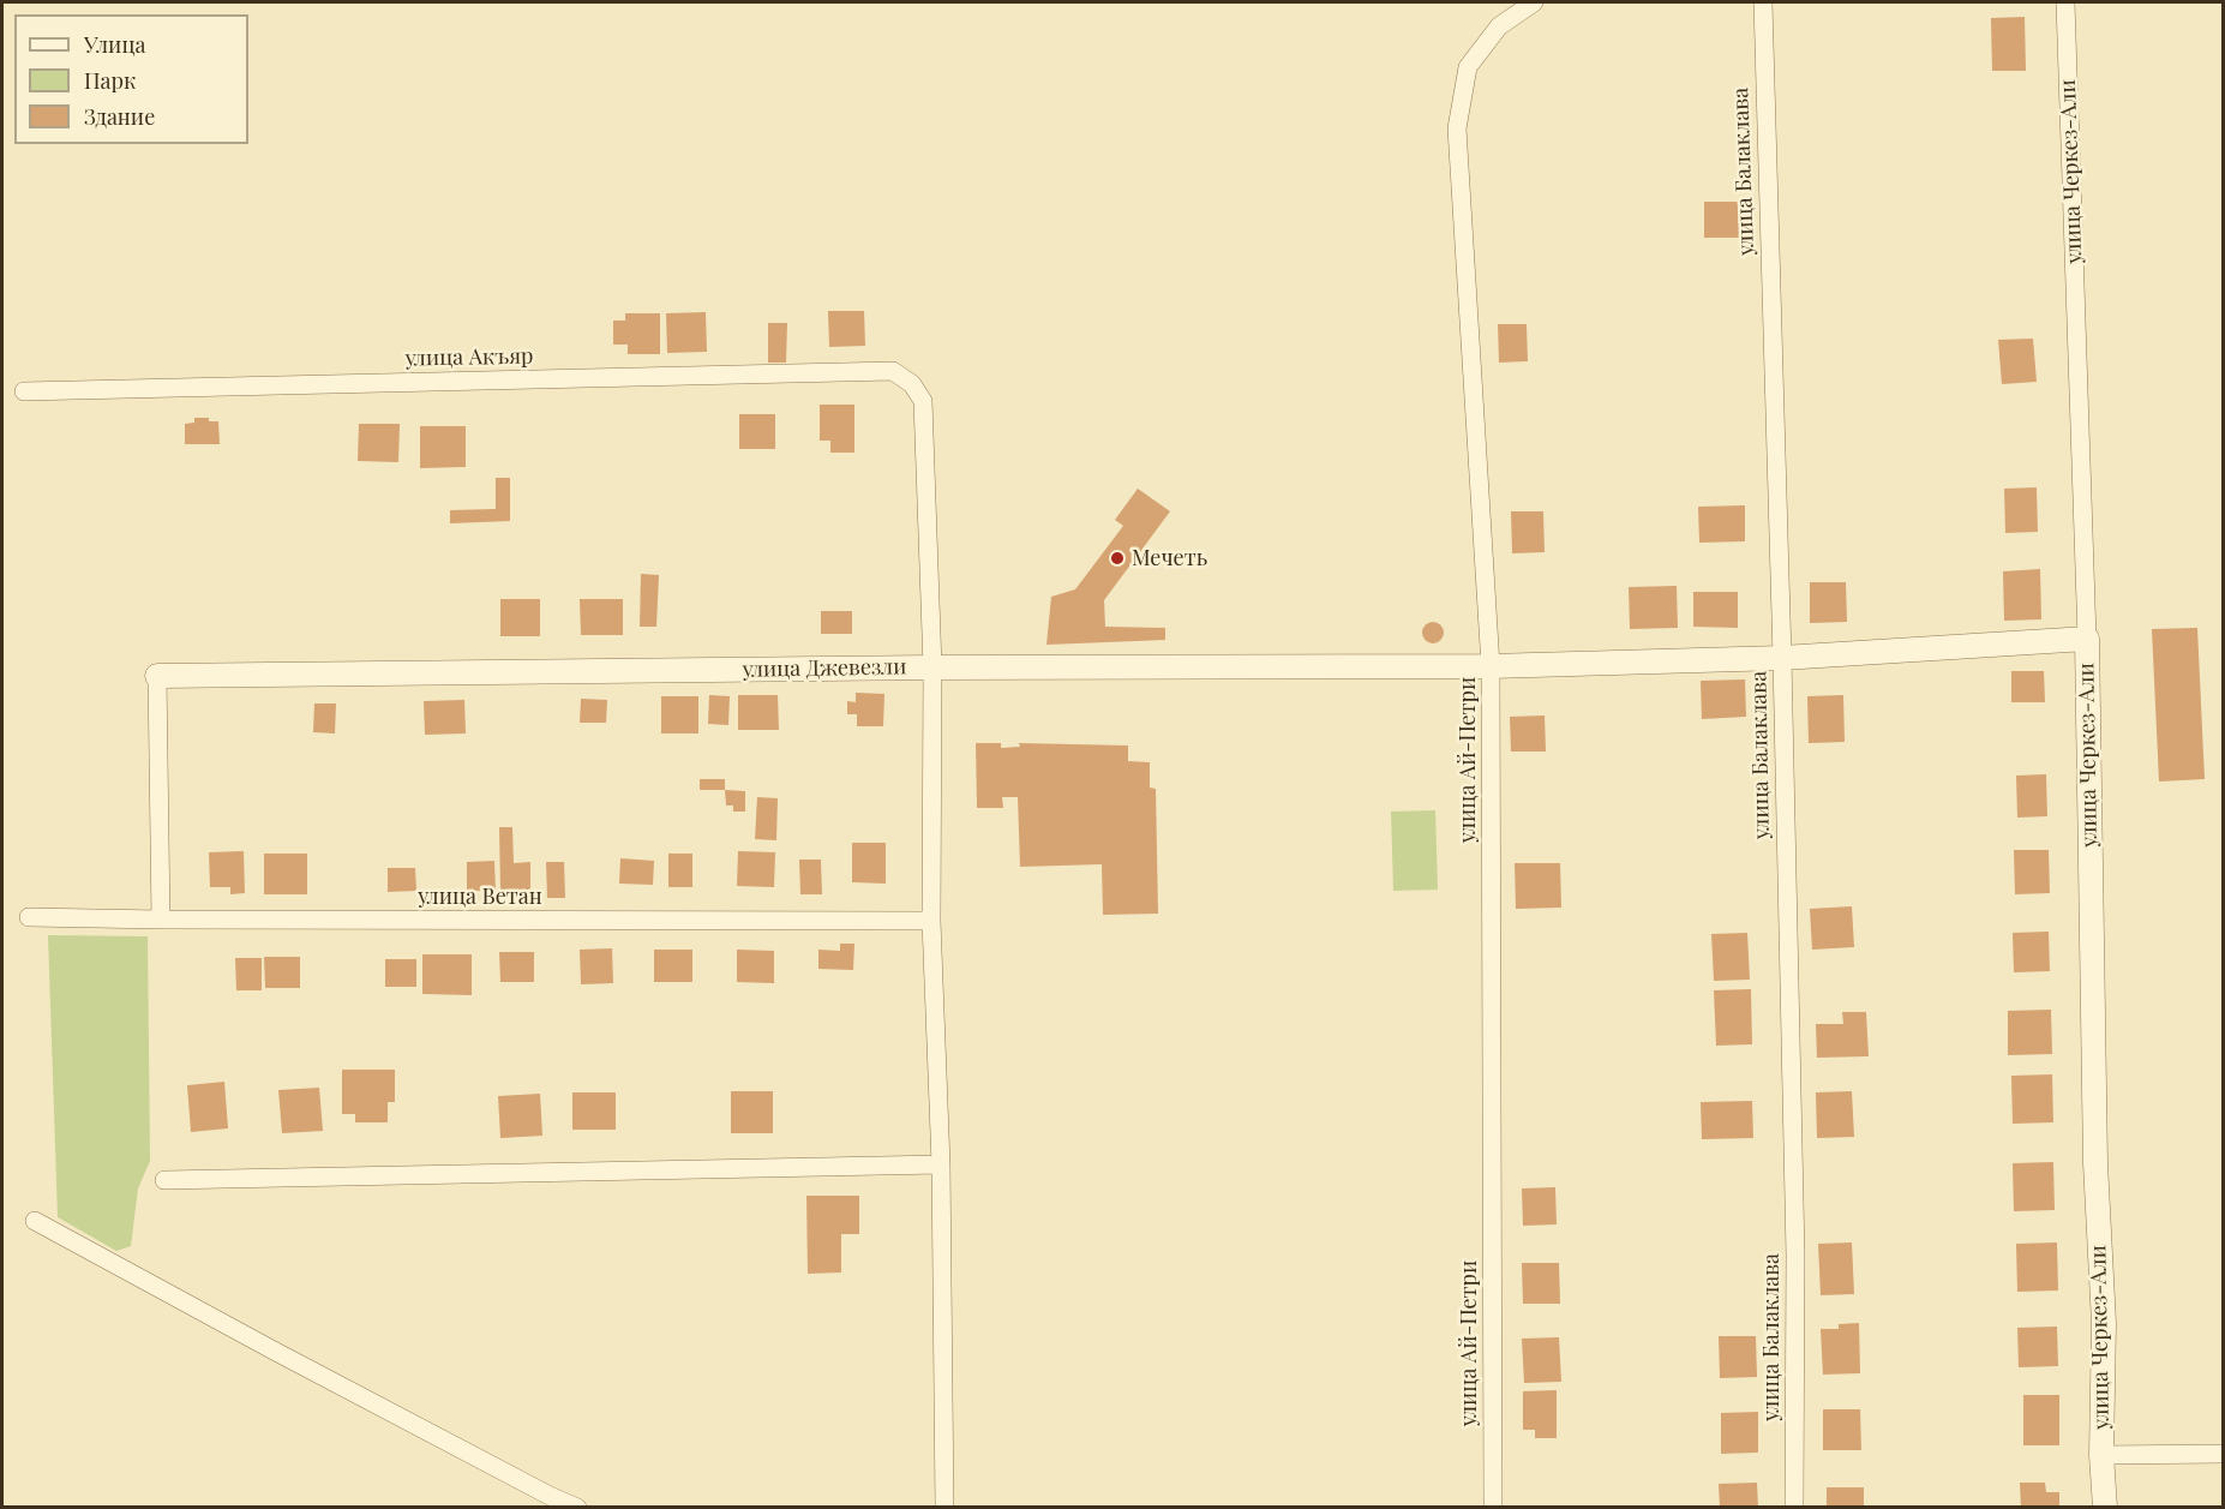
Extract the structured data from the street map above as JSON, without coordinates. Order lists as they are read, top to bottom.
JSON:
{
  "streets": {
    "street": [
      "улица Балаклава",
      "улица Черкез-Али",
      "улица Акъяр",
      "улица Джевезли",
      "улица Ай-Петри",
      "улица Ветан"
    ]
  },
  "crossings": [
    ["улица Балаклава", "улица Джевезли"],
    ["улица Черкез-Али", "улица Джевезли"],
    ["улица Акъяр", "улица Джевезли"],
    ["улица Джевезли", "улица Ай-Петри"]
  ],
  "places": ["Мечеть"],
  "legend": ["Улица", "Парк", "Здание"]
}
